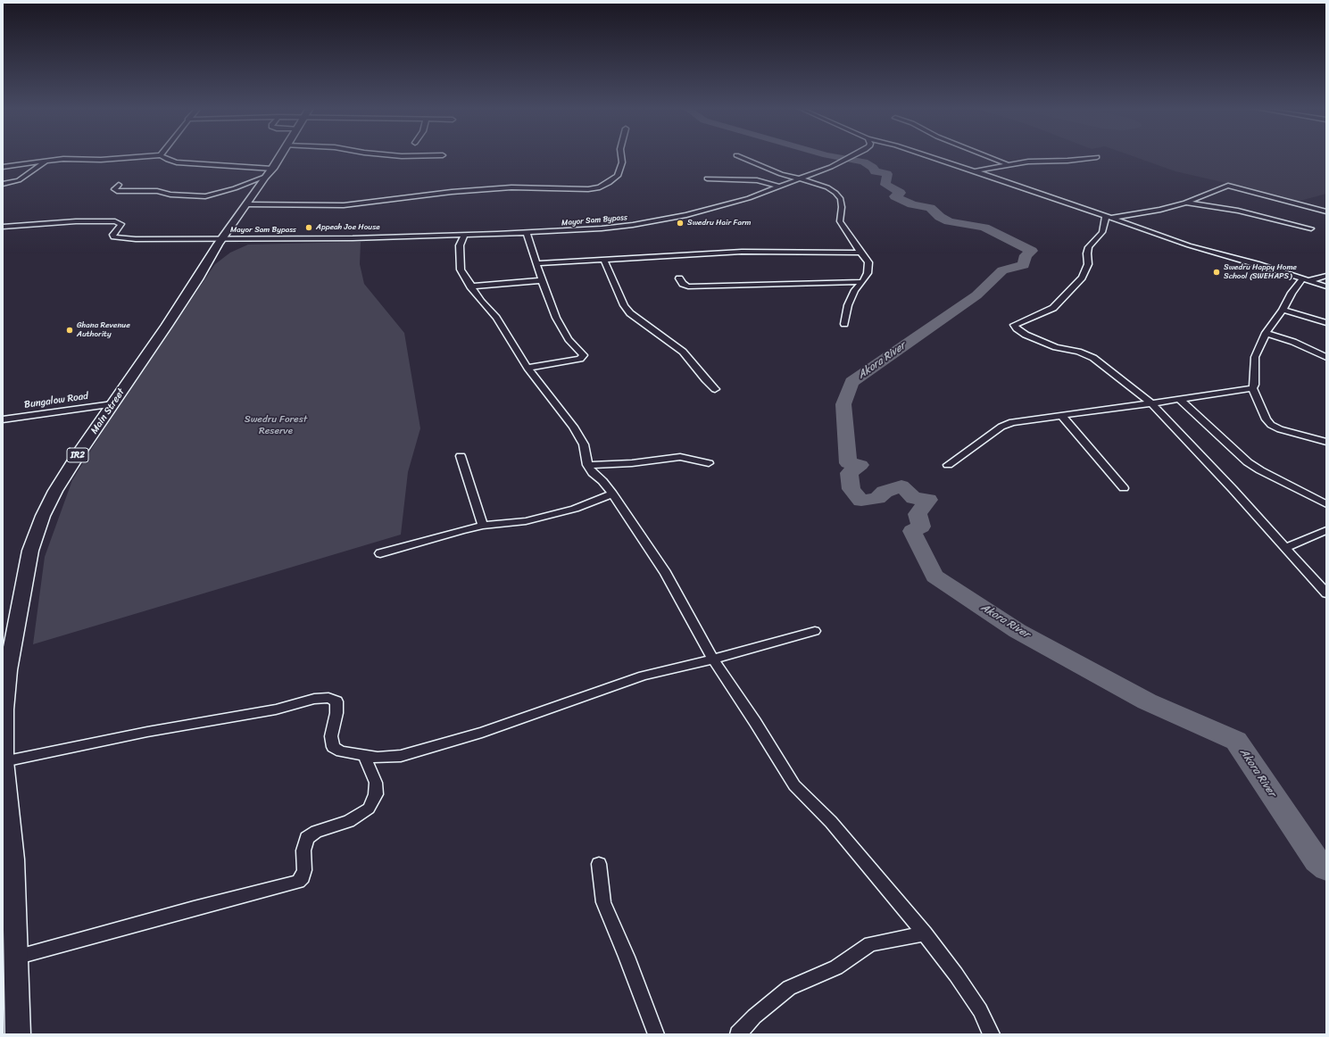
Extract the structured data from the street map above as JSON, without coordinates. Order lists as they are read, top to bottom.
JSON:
{
  "streets": {
    "main road": ["Main Street", "IR2"],
    "street": ["Mayor Sam Bypass", "Bungalow Road"]
  },
  "crossings": [
    ["Mayor Sam Bypass", "Main Street"],
    ["Bungalow Road", "Main Street"],
    ["Main Street", "IR2"]
  ],
  "water": ["Akora River"],
  "parks": ["Swedru Forest Reserve"],
  "places": [
    "Swedru Hair Farm",
    "Appeah Joe House",
    "Swedru Happy Home School (SWEHAPS)",
    "Ghana Revenue Authority"
  ]
}
